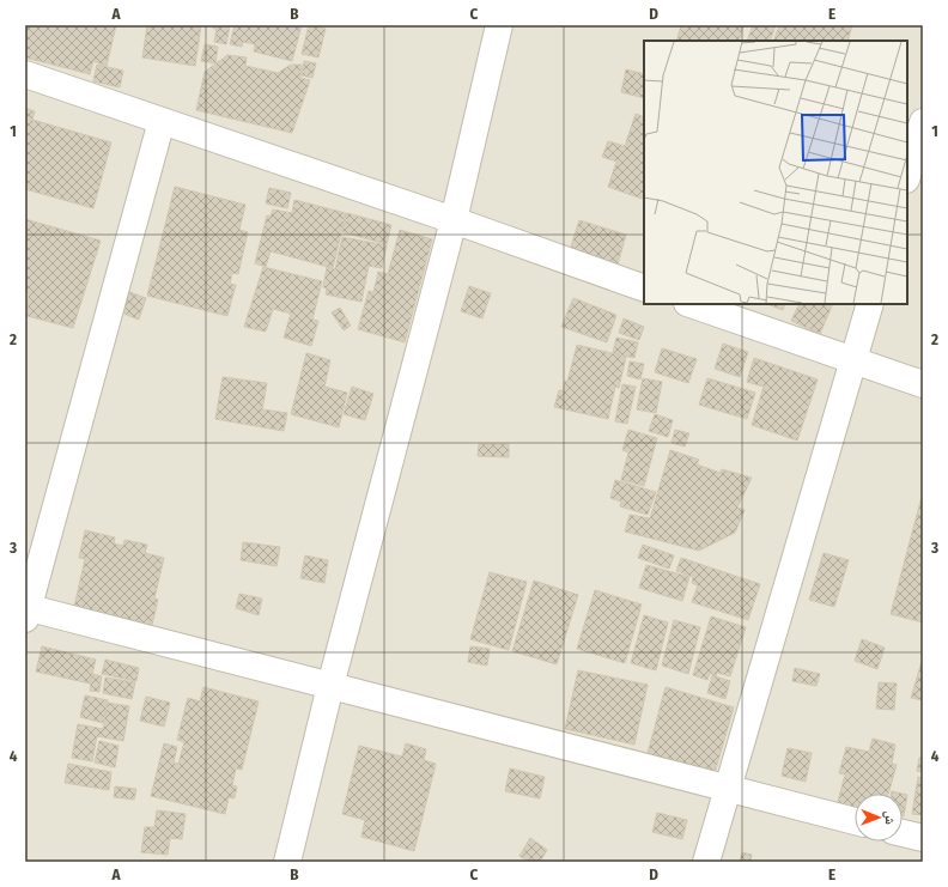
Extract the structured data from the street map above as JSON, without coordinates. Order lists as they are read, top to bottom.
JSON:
{
  "north": "right",
  "grid": {
    "columns": [
      "A",
      "B",
      "C",
      "D",
      "E"
    ],
    "rows": [
      "1",
      "2",
      "3",
      "4"
    ]
  }
}
